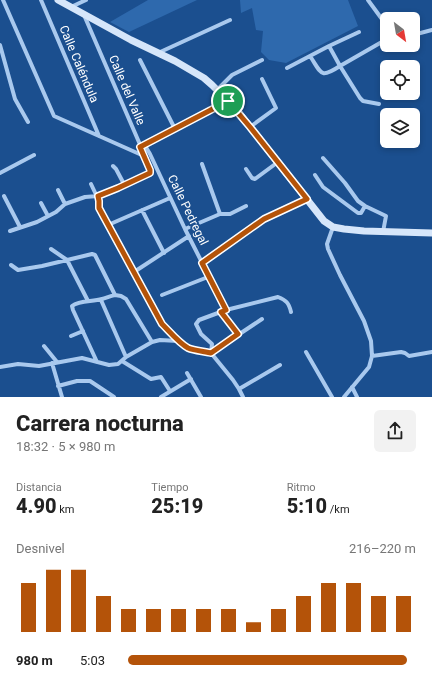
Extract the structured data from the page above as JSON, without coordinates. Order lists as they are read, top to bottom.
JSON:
{
  "streets": {
    "street": ["Calle Caléndula", "Calle del Valle", "Calle Pedregal"]
  },
  "crossings": [
    ["Calle del Valle", "Calle Pedregal"]
  ],
  "north": "bottom right",
  "page": {
    "heading": ["Carrera nocturna", "18:32 · 5 × 980 m"],
    "stats": [
      ["Distancia", "4.90 km"],
      ["Tiempo", "25:19"],
      ["Ritmo", "5:10 /km"]
    ],
    "chart": ["Desnivel", "216–220 m"],
    "list": [
      {
        "name": "980 m",
        "note": "5:03"
      }
    ]
  }
}
